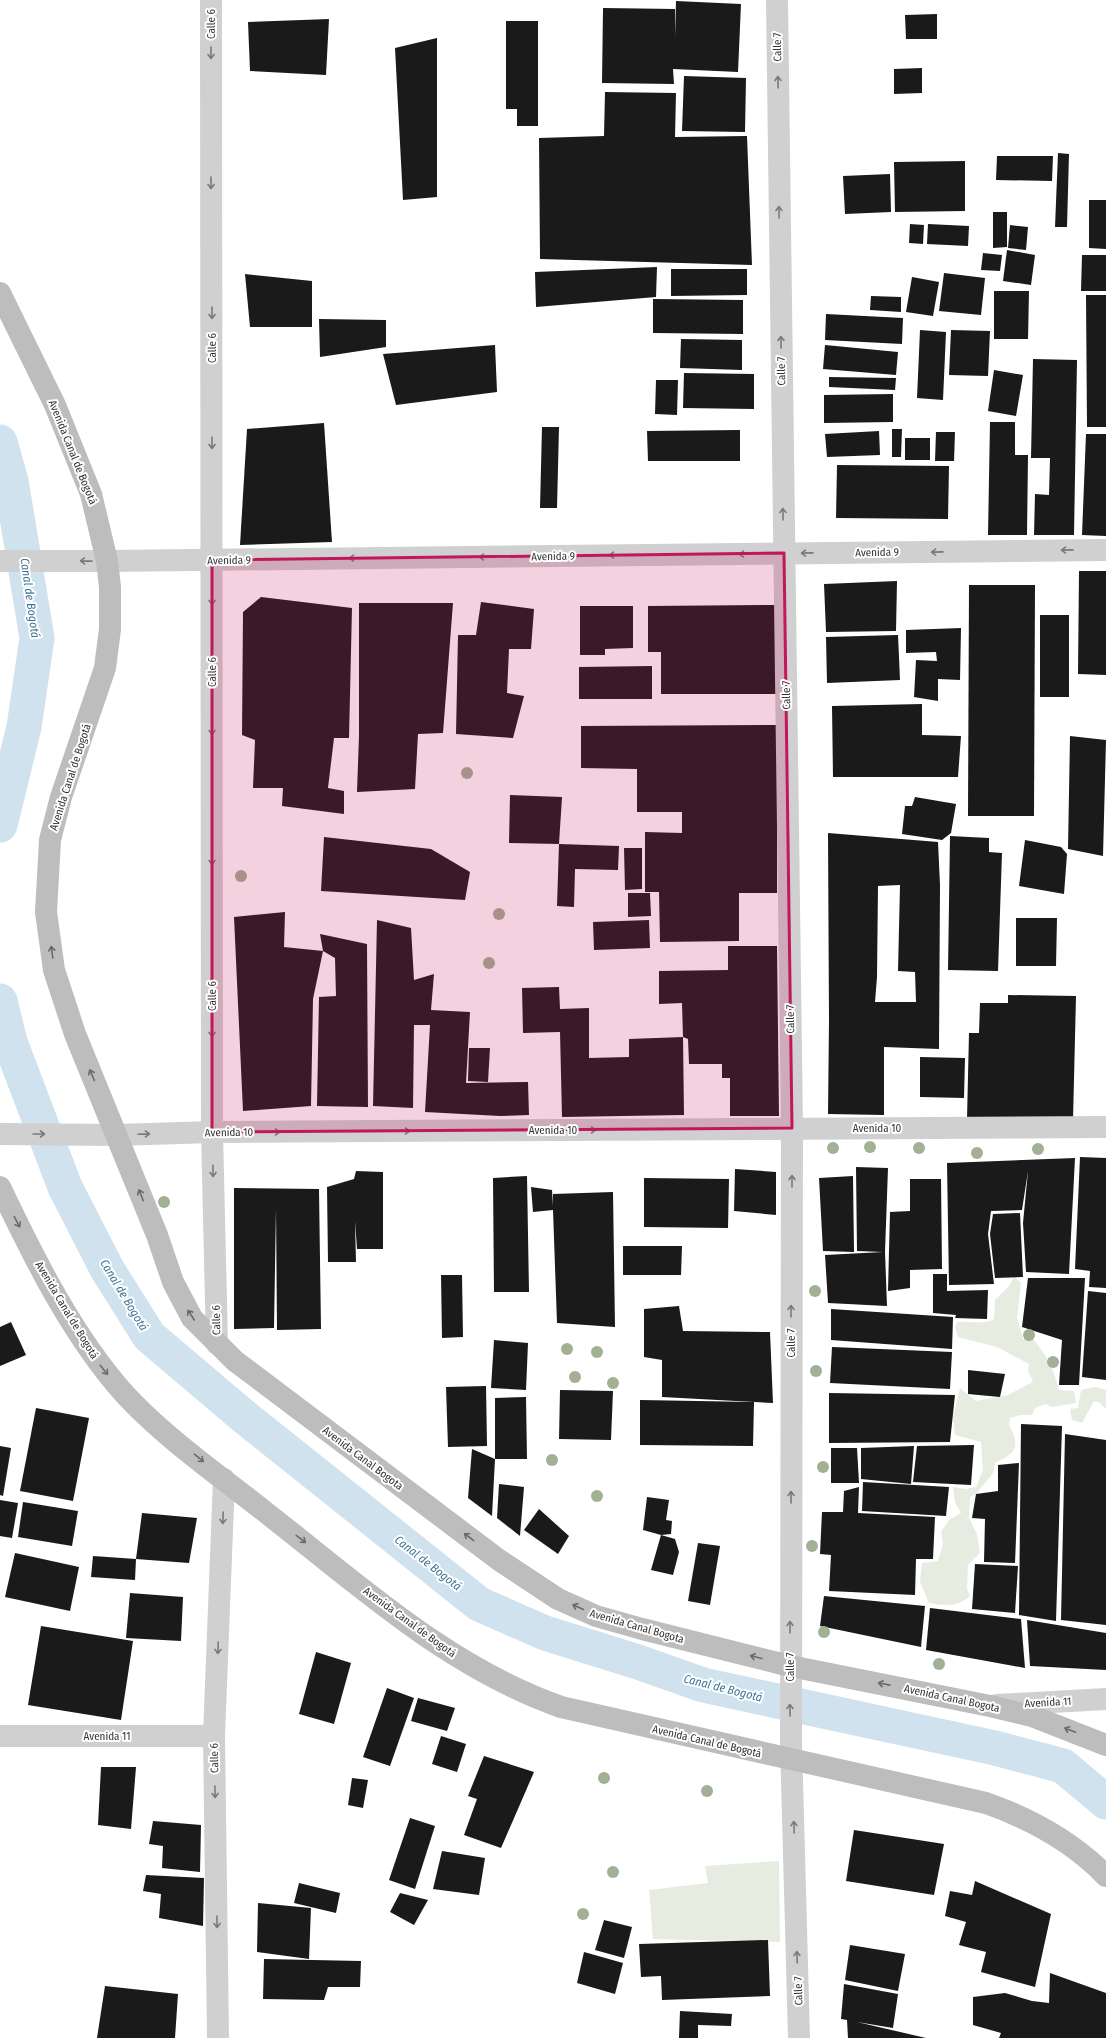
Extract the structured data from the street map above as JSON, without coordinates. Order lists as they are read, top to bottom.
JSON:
{
  "streets": {
    "main road": ["Avenida Canal de Bogotá", "Avenida Canal Bogota"],
    "street": [
      "Calle 6",
      "Calle 7",
      "Avenida 9",
      "Avenida 10",
      "Avenida 11"
    ]
  },
  "crossings": [
    ["Calle 6", "Avenida Canal de Bogotá"],
    ["Calle 6", "Avenida 9"],
    ["Calle 6", "Avenida 10"],
    ["Calle 6", "Avenida Canal Bogota"],
    ["Calle 6", "Avenida 11"],
    ["Calle 7", "Avenida Canal de Bogotá"],
    ["Calle 7", "Avenida 9"],
    ["Calle 7", "Avenida 10"],
    ["Calle 7", "Avenida Canal Bogota"],
    ["Avenida Canal de Bogotá", "Avenida 9"],
    ["Avenida Canal de Bogotá", "Avenida 10"],
    ["Avenida Canal de Bogotá", "Avenida Canal Bogota"],
    ["Avenida Canal Bogota", "Avenida 11"]
  ],
  "one_way": [
    "Calle 6",
    "Calle 7",
    "Avenida 9",
    "Avenida 10",
    "Avenida Canal Bogota"
  ],
  "water": ["Canal de Bogotá"]
}
